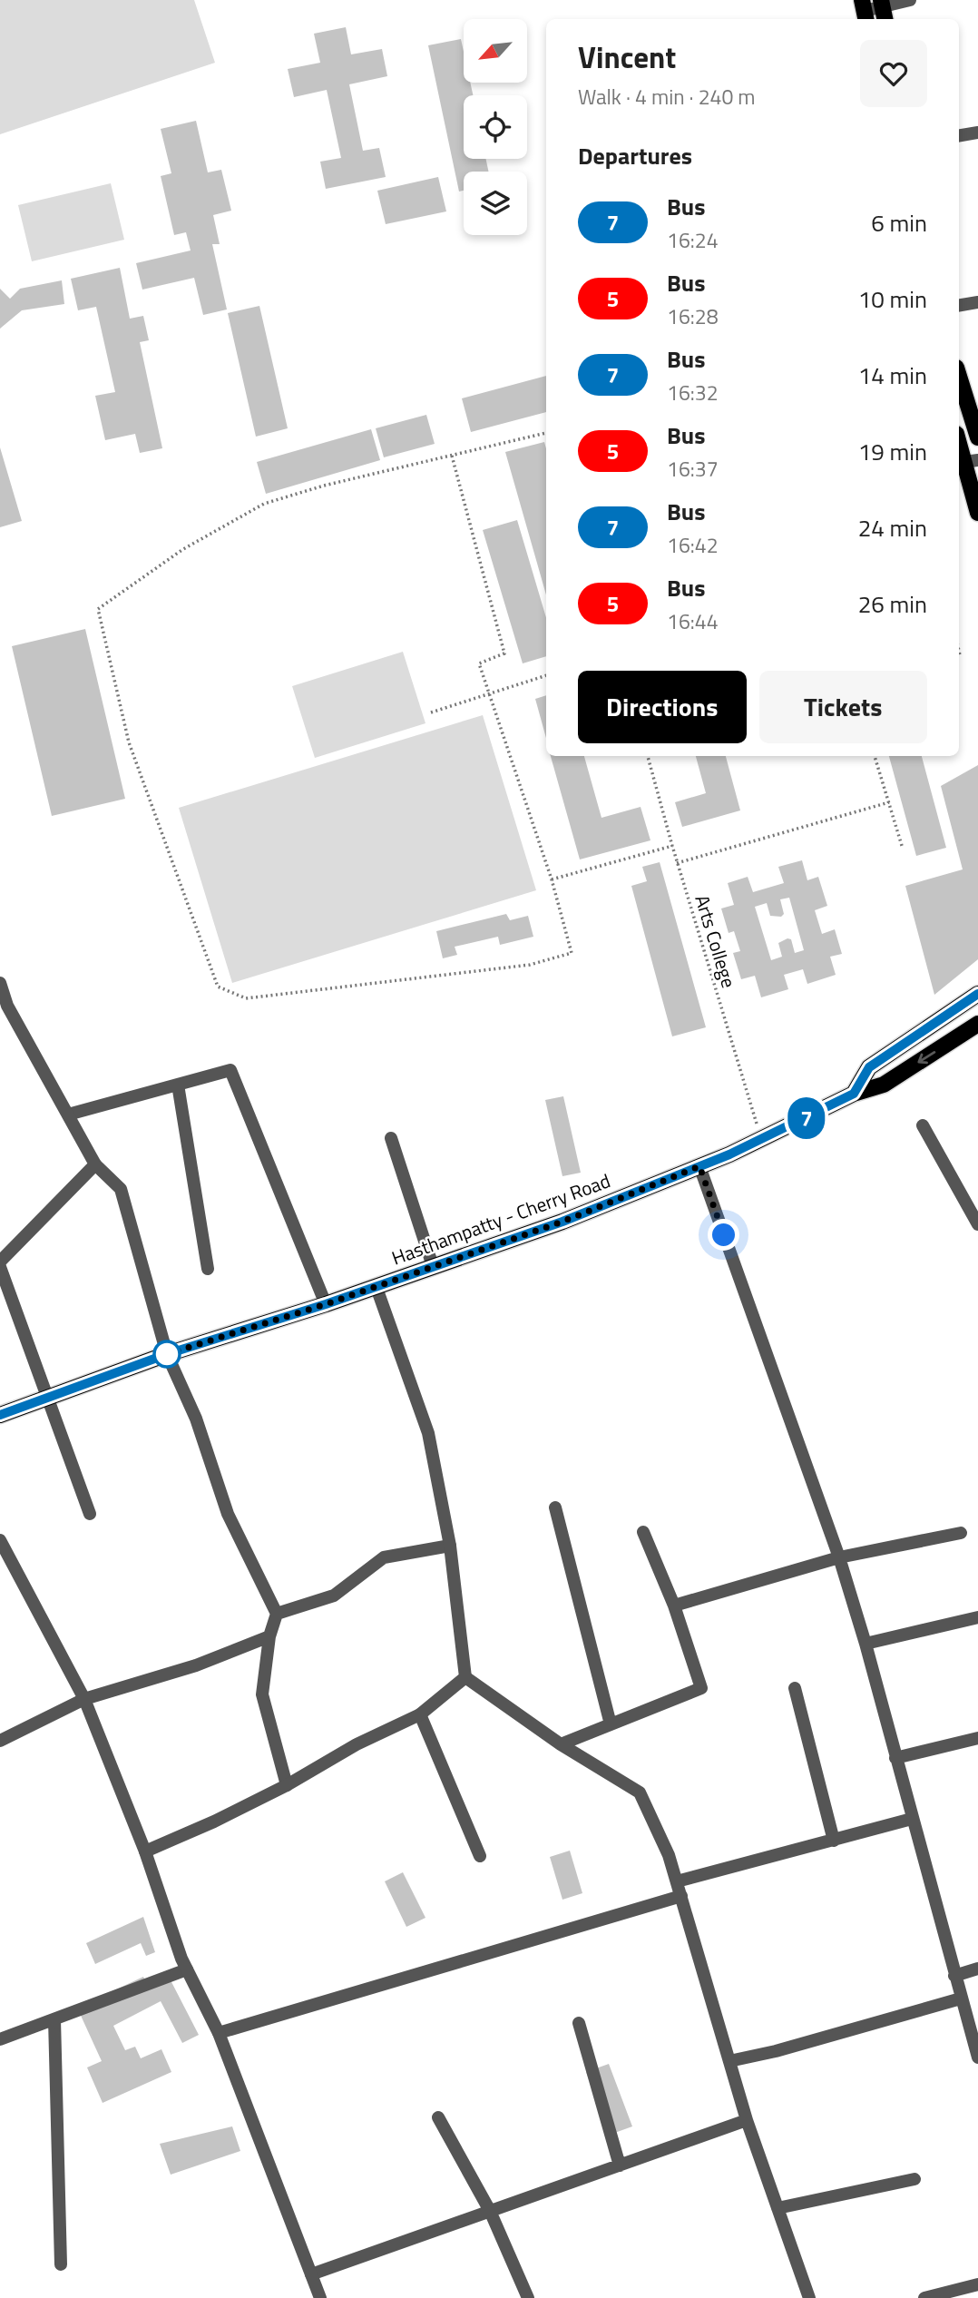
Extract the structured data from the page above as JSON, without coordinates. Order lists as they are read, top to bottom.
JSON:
{
  "streets": {
    "main road": ["Hasthampatty - Cherry Road"],
    "path": ["Arts College"]
  },
  "crossings": [
    ["Arts College", "Hasthampatty - Cherry Road"]
  ],
  "lines": ["bus line 7"],
  "north": "bottom left",
  "page": {
    "on_map": "7",
    "heading": [
      ["Vincent", "Walk · 4 min · 240 m"],
      "Departures"
    ],
    "list": [
      {
        "mark": "7",
        "name": "Bus",
        "note": "16:24",
        "value": "6 min"
      },
      {
        "mark": "5",
        "name": "Bus",
        "note": "16:28",
        "value": "10 min"
      },
      {
        "mark": "7",
        "name": "Bus",
        "note": "16:32",
        "value": "14 min"
      },
      {
        "mark": "5",
        "name": "Bus",
        "note": "16:37",
        "value": "19 min"
      },
      {
        "mark": "7",
        "name": "Bus",
        "note": "16:42",
        "value": "24 min"
      },
      {
        "mark": "5",
        "name": "Bus",
        "note": "16:44",
        "value": "26 min"
      }
    ],
    "buttons": ["Directions", "Tickets"]
  }
}
